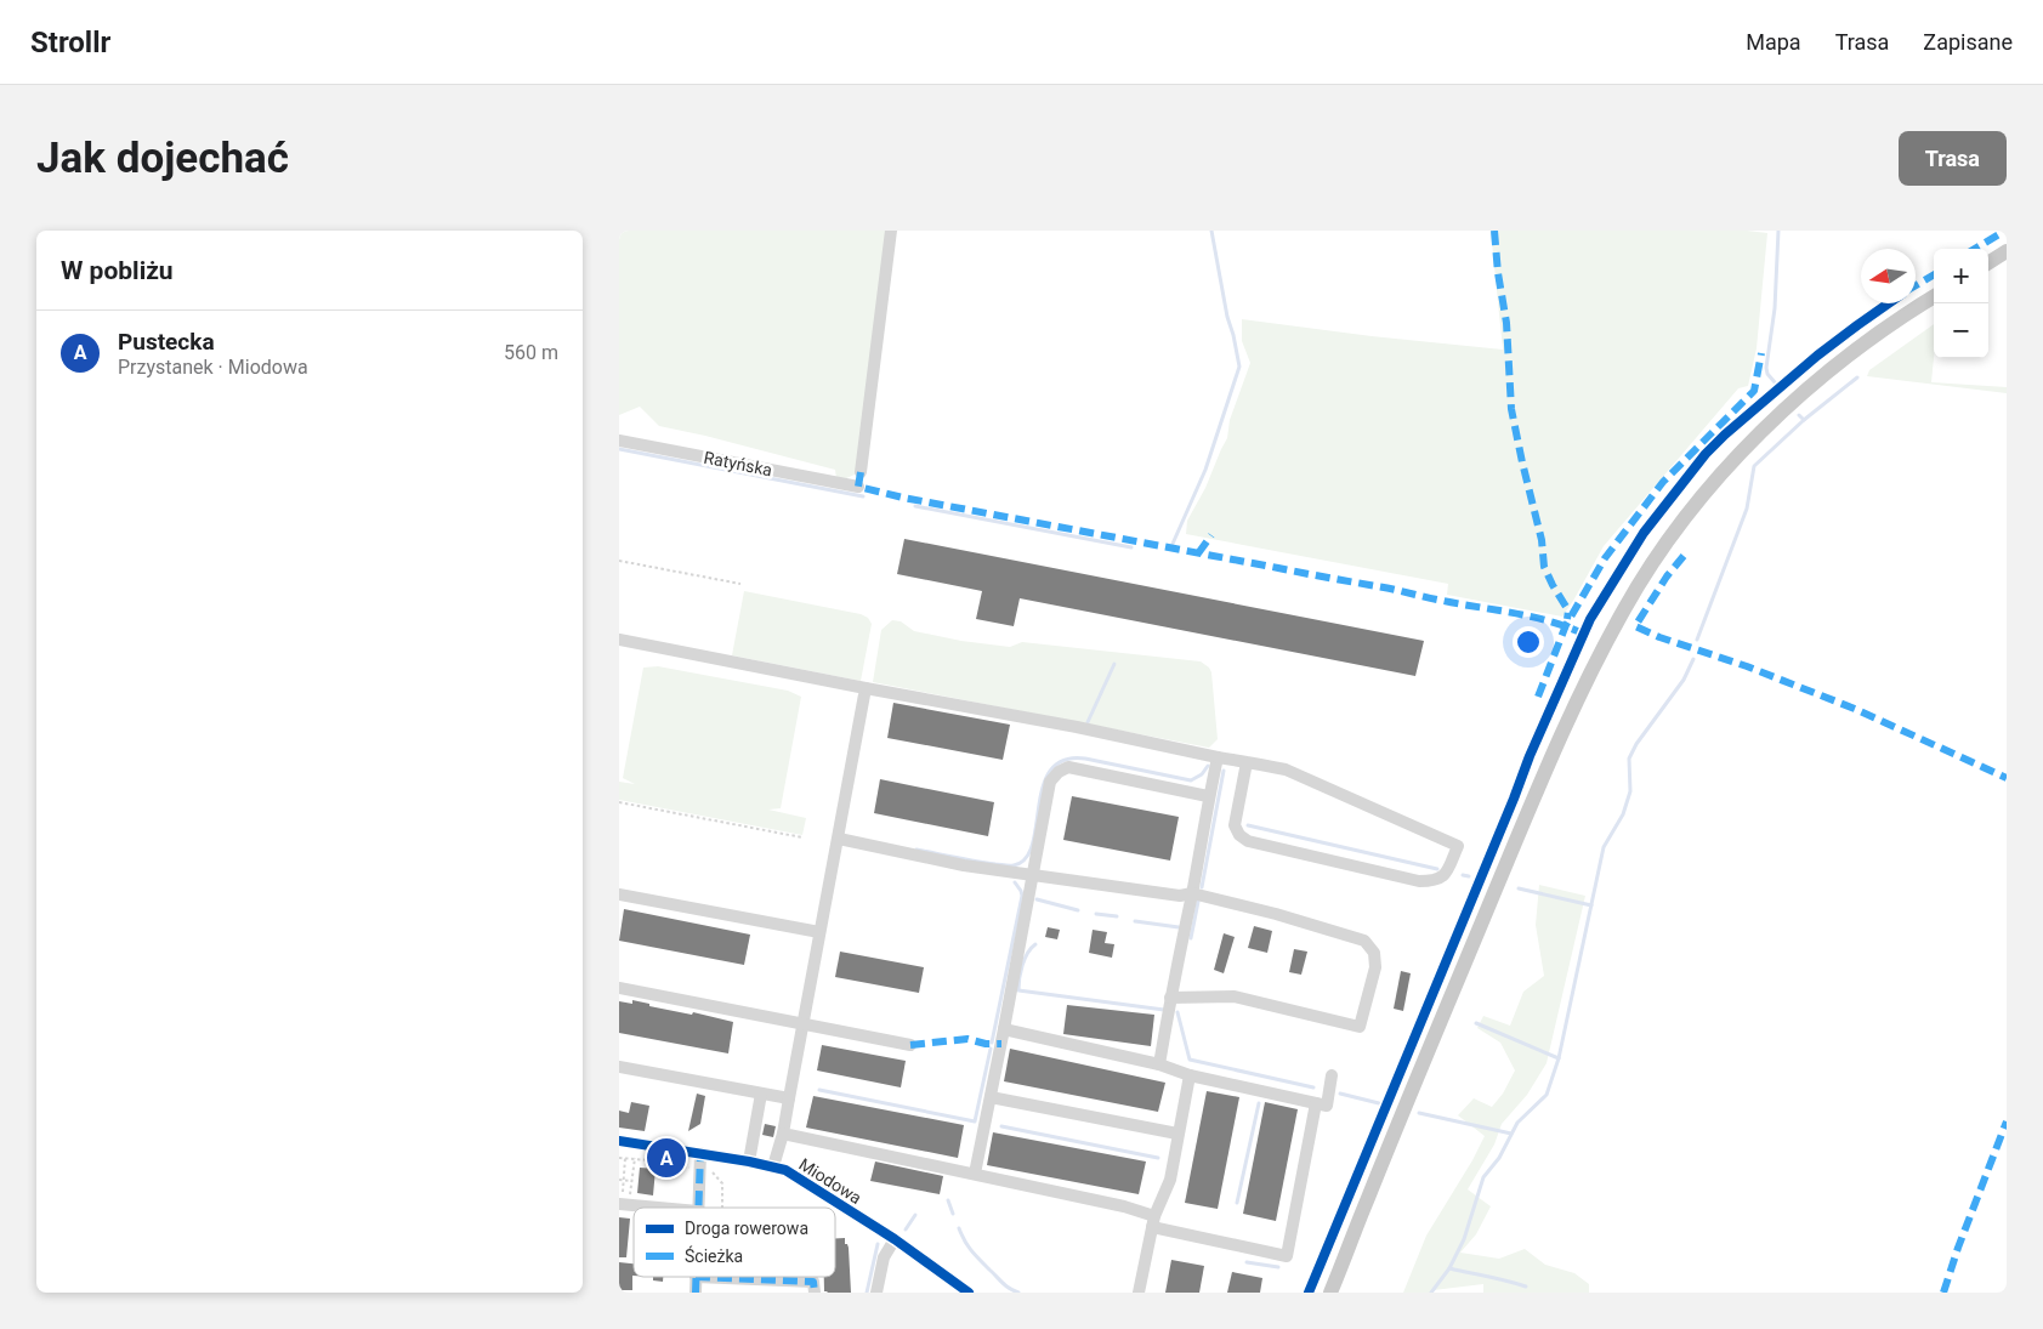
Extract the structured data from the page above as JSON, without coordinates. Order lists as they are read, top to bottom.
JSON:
{
  "streets": {
    "street": ["Ratyńska", "Miodowa"]
  },
  "legend": ["Droga rowerowa", "Ścieżka"],
  "north": "left",
  "page": {
    "header": "Strollr",
    "nav": ["Mapa", "Trasa", "Zapisane"],
    "buttons": "Trasa",
    "title": "Jak dojechać",
    "heading": "W pobliżu",
    "map_buttons": ["+", "−"],
    "list": [
      {
        "mark": "A",
        "name": "Pustecka",
        "note": "Przystanek · Miodowa",
        "value": "560 m"
      }
    ],
    "pins": "A"
  }
}
